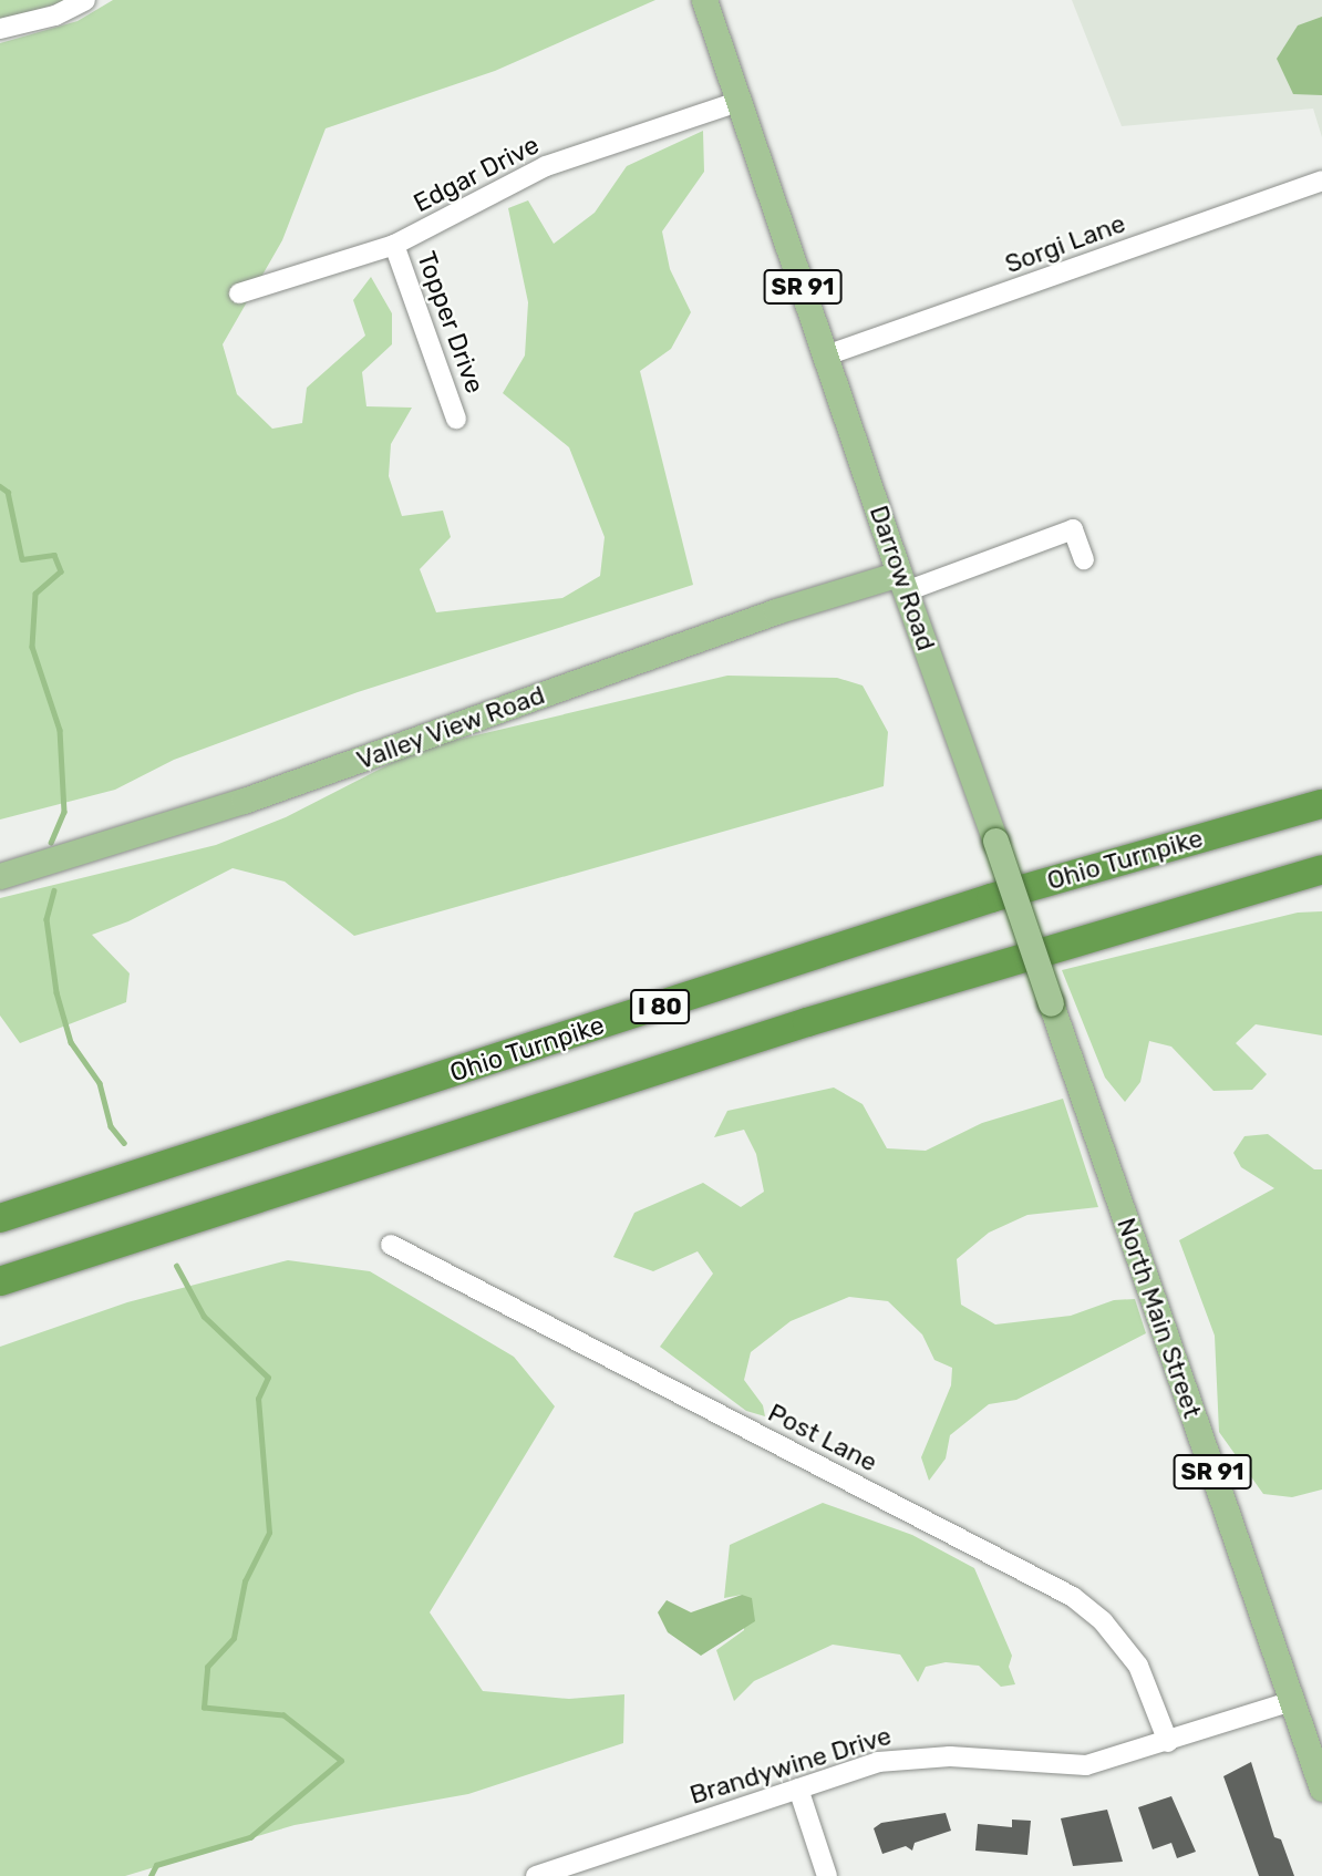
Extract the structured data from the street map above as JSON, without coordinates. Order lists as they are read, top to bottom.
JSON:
{
  "streets": {
    "highway": ["Ohio Turnpike", "I 80"],
    "main road": [
      "SR 91",
      "Darrow Road",
      "Valley View Road",
      "North Main Street"
    ],
    "street": [
      "Edgar Drive",
      "Sorgi Lane",
      "Topper Drive",
      "Post Lane",
      "Brandywine Drive"
    ]
  },
  "crossings": [
    ["Edgar Drive", "Topper Drive"],
    ["Edgar Drive", "Darrow Road"],
    ["Sorgi Lane", "Darrow Road"],
    ["Darrow Road", "Valley View Road"],
    ["Darrow Road", "North Main Street"],
    ["North Main Street", "Brandywine Drive"],
    ["Post Lane", "Brandywine Drive"]
  ]
}
